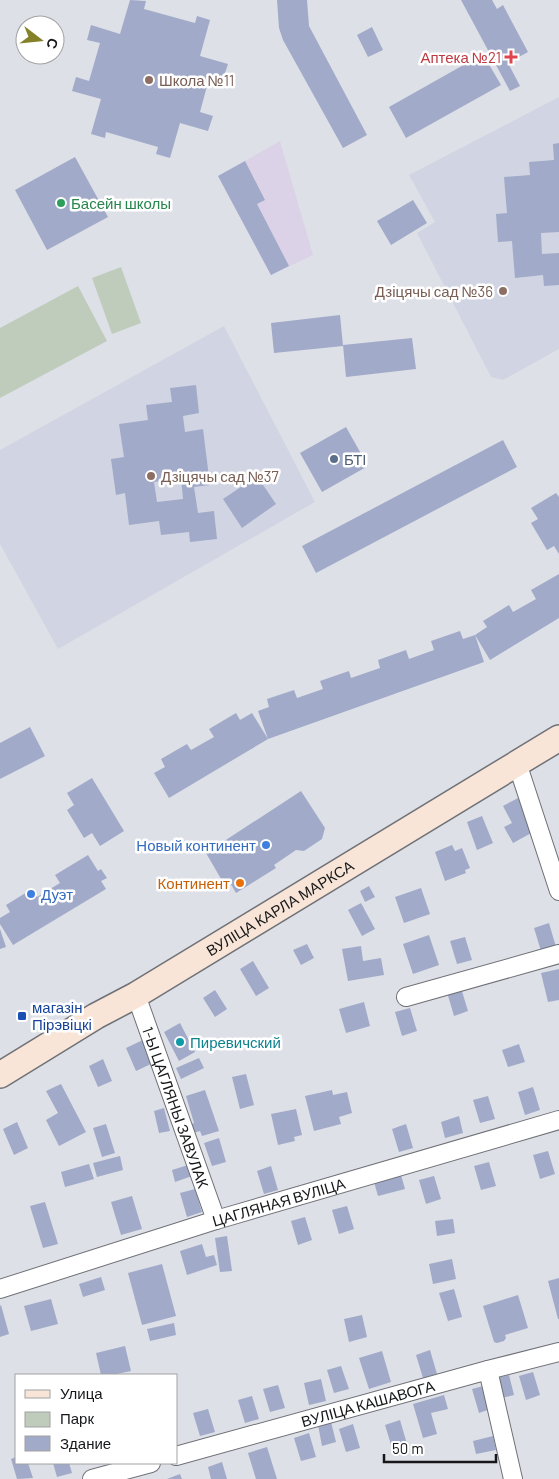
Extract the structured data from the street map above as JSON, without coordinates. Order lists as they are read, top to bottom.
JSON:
{
  "streets": {
    "main road": ["ВУЛІЦА КАРЛА МАРКСА"],
    "street": ["1-Ы ЦАГЛЯНЫ ЗАВУЛАК", "ЦАГЛЯНАЯ ВУЛІЦА", "ВУЛІЦА КАШАВОГА"]
  },
  "crossings": [
    ["ВУЛІЦА КАРЛА МАРКСА", "1-Ы ЦАГЛЯНЫ ЗАВУЛАК"],
    ["1-Ы ЦАГЛЯНЫ ЗАВУЛАК", "ЦАГЛЯНАЯ ВУЛІЦА"]
  ],
  "places": {
    "health": ["Аптека №21"],
    "other": [
      "Школа №11",
      "Басейн школы",
      "Дзіцячы сад №36",
      "БТІ",
      "Дзіцячы сад №37",
      "Новый континент",
      "Континент",
      "Дуэт",
      "Пиревичский"
    ],
    "transit": ["магазін Пірэвіцкі"]
  },
  "legend": ["Улица", "Парк", "Здание"],
  "scale_bar": "50 m",
  "north": "right"
}
